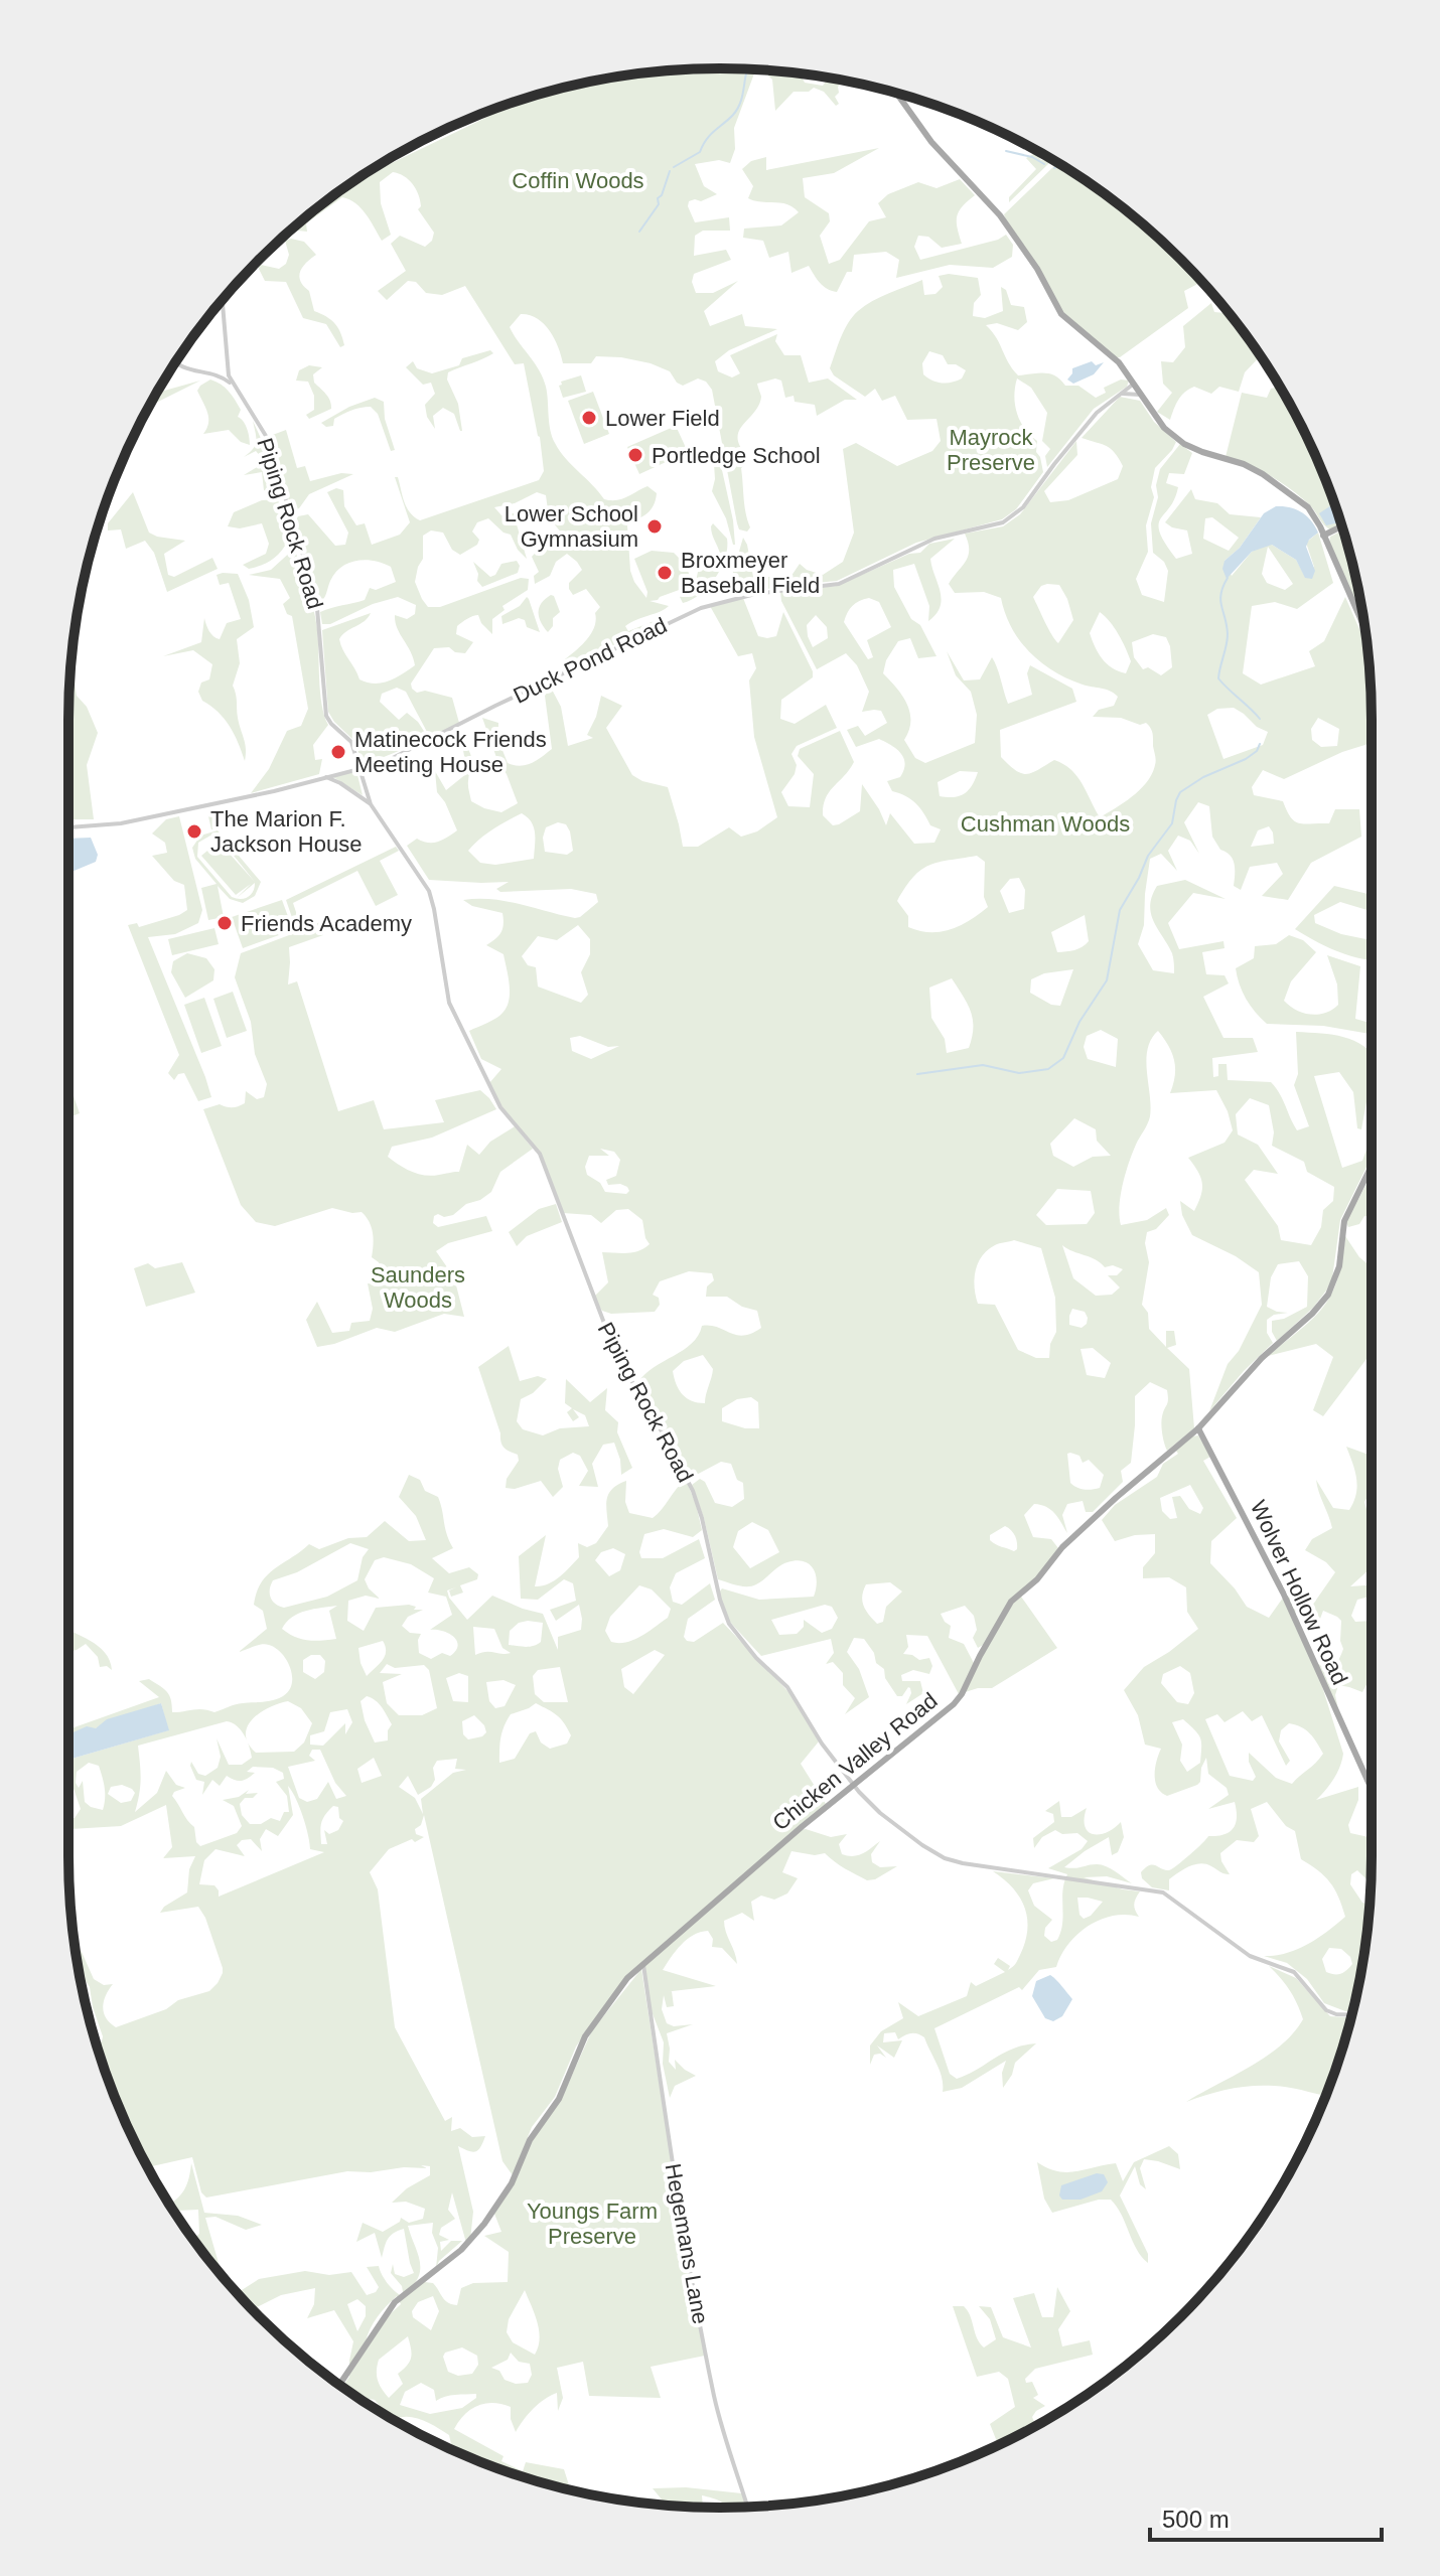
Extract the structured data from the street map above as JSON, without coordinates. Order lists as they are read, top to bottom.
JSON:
{
  "streets": {
    "main road": ["Wolver Hollow Road", "Chicken Valley Road"],
    "street": ["Piping Rock Road", "Duck Pond Road", "Hegemans Lane"]
  },
  "crossings": [
    ["Piping Rock Road", "Duck Pond Road"],
    ["Piping Rock Road", "Chicken Valley Road"],
    ["Wolver Hollow Road", "Chicken Valley Road"],
    ["Chicken Valley Road", "Hegemans Lane"]
  ],
  "parks": [
    "Coffin Woods",
    "Mayrock Preserve",
    "Cushman Woods",
    "Saunders Woods",
    "Youngs Farm Preserve"
  ],
  "places": [
    "Lower Field",
    "Portledge School",
    "Lower School Gymnasium",
    "Broxmeyer Baseball Field",
    "Matinecock Friends Meeting House",
    "The Marion F. Jackson House",
    "Friends Academy"
  ],
  "scale_bar": "500 m"
}
